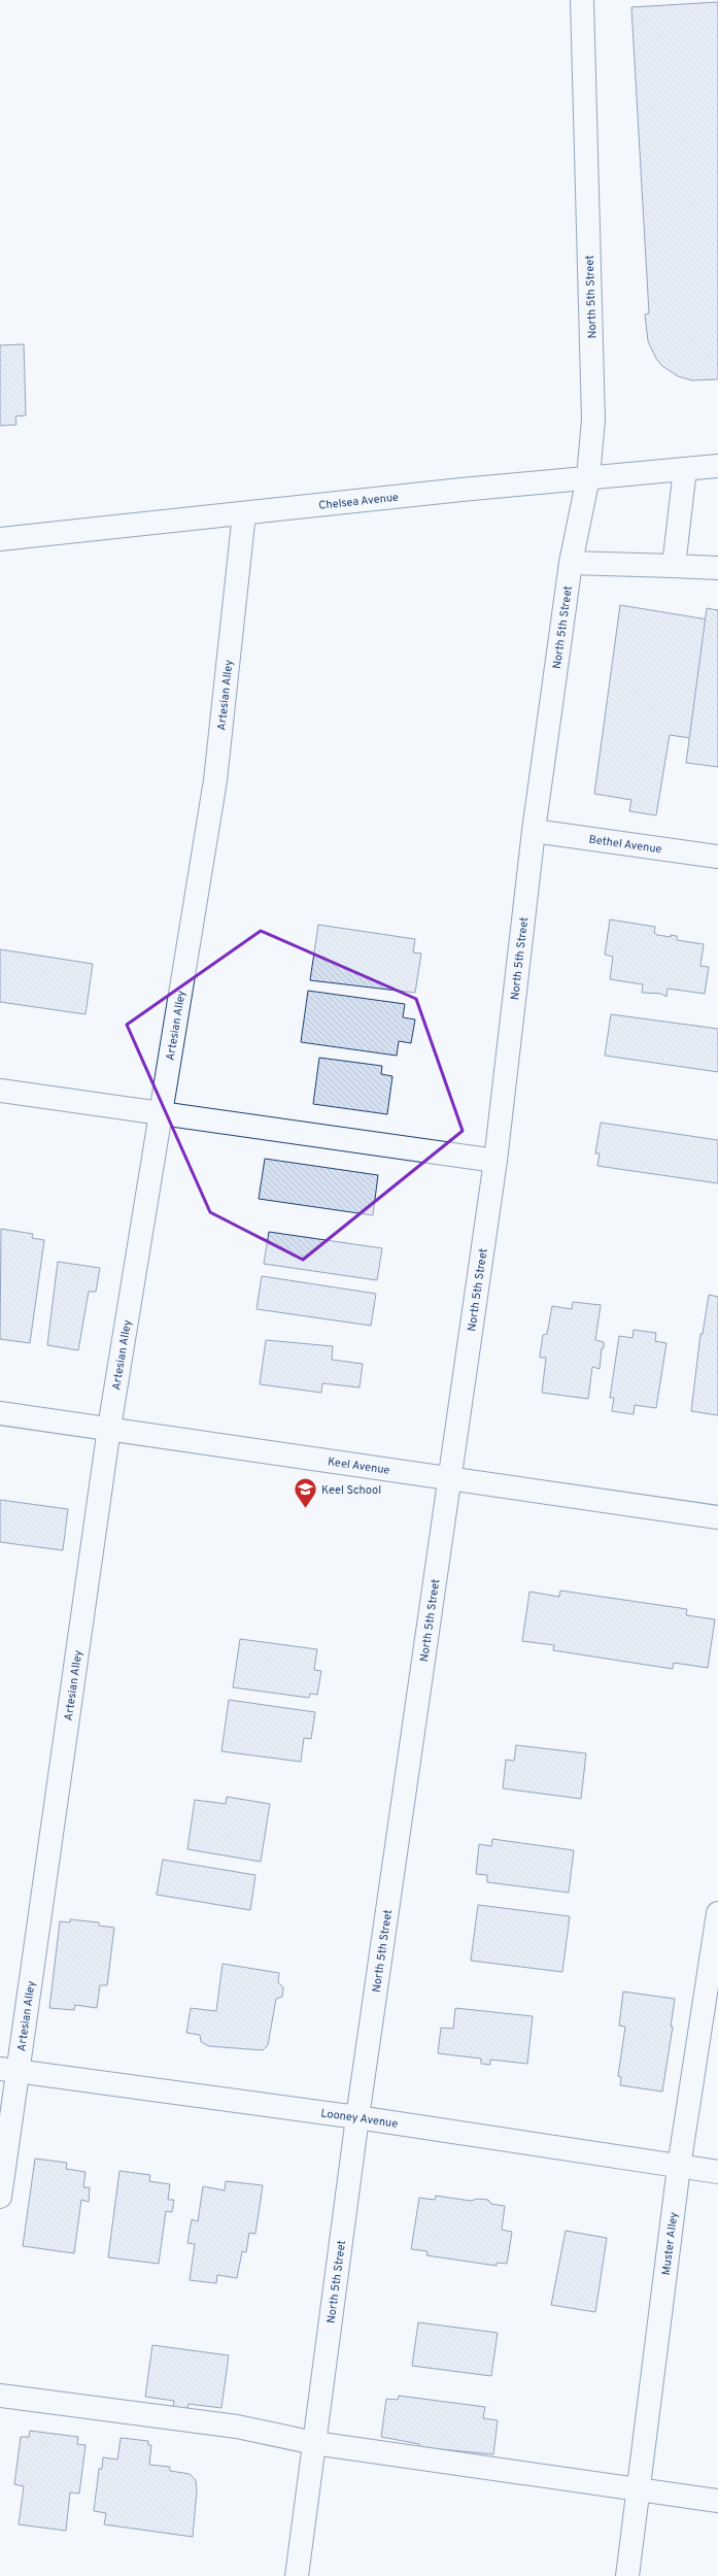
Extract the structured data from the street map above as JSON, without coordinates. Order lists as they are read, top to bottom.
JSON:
{
  "streets": {
    "street": [
      "North 5th Street",
      "Chelsea Avenue",
      "Artesian Alley",
      "Bethel Avenue",
      "Keel Avenue",
      "Looney Avenue",
      "Muster Alley"
    ]
  },
  "crossings": [
    ["North 5th Street", "Chelsea Avenue"],
    ["North 5th Street", "Bethel Avenue"],
    ["North 5th Street", "Keel Avenue"],
    ["North 5th Street", "Looney Avenue"],
    ["Chelsea Avenue", "Artesian Alley"],
    ["Artesian Alley", "Keel Avenue"],
    ["Artesian Alley", "Looney Avenue"],
    ["Looney Avenue", "Muster Alley"]
  ],
  "places": {
    "school or university": ["Keel School"]
  }
}
